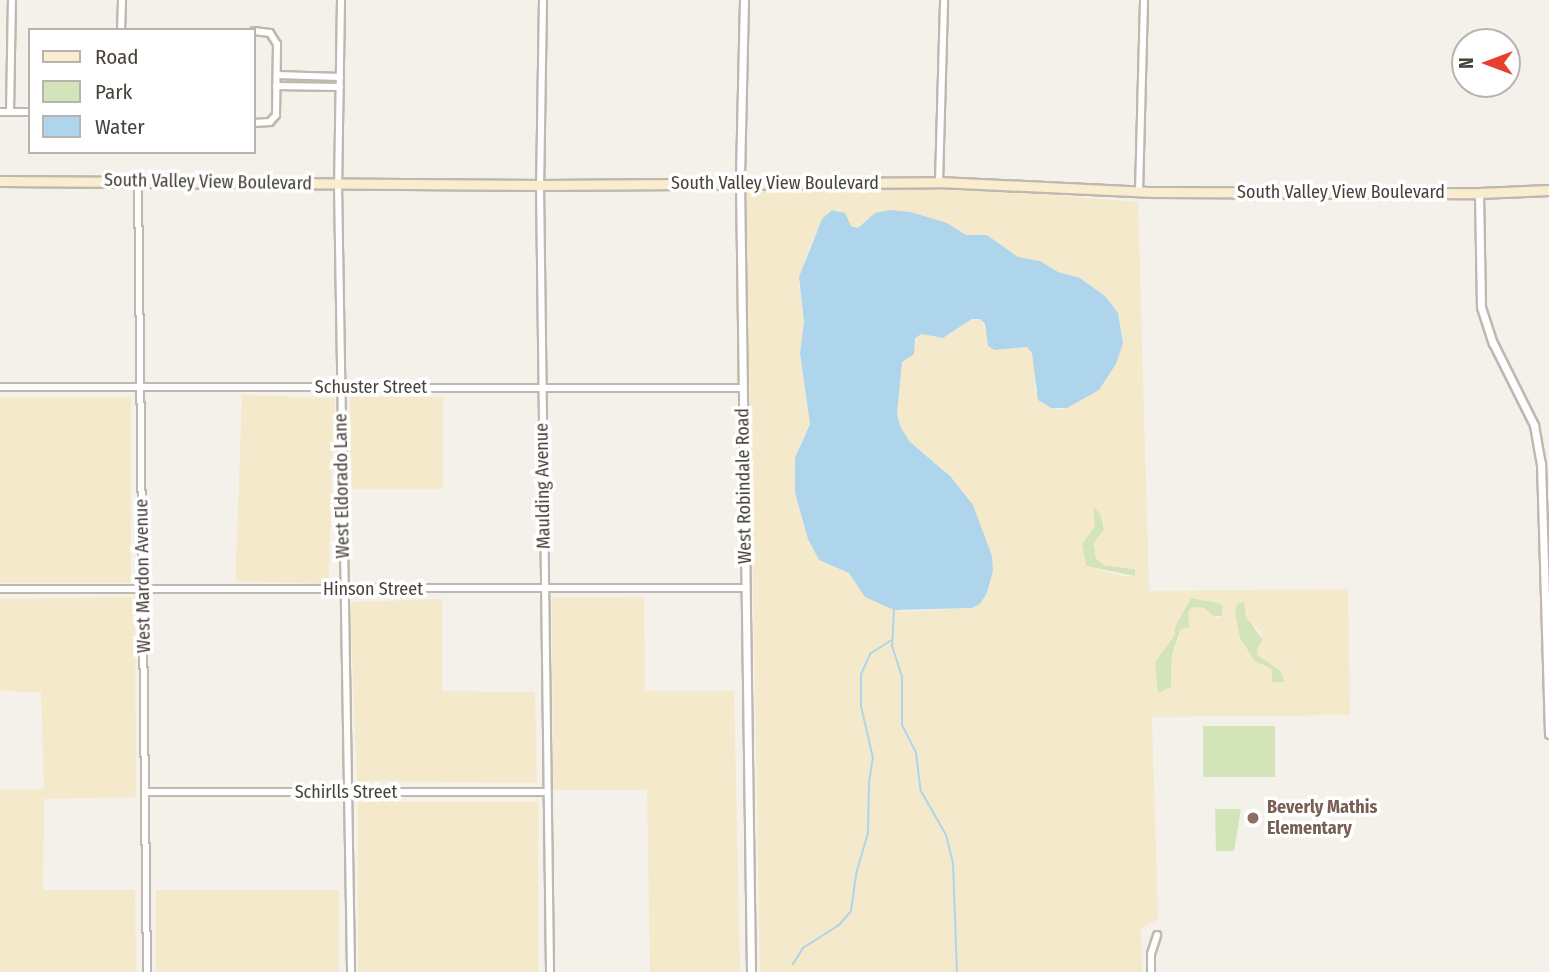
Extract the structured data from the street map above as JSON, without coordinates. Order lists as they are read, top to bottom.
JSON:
{
  "streets": {
    "main road": ["South Valley View Boulevard"],
    "street": [
      "Schuster Street",
      "West Eldorado Lane",
      "Maulding Avenue",
      "West Robindale Road",
      "West Mardon Avenue",
      "Hinson Street",
      "Schirlls Street"
    ]
  },
  "crossings": [
    ["South Valley View Boulevard", "West Eldorado Lane"],
    ["South Valley View Boulevard", "Maulding Avenue"],
    ["South Valley View Boulevard", "West Robindale Road"],
    ["South Valley View Boulevard", "West Mardon Avenue"],
    ["Schuster Street", "West Eldorado Lane"],
    ["Schuster Street", "Maulding Avenue"],
    ["Schuster Street", "West Robindale Road"],
    ["Schuster Street", "West Mardon Avenue"],
    ["West Eldorado Lane", "Hinson Street"],
    ["West Eldorado Lane", "Schirlls Street"],
    ["Maulding Avenue", "Hinson Street"],
    ["Maulding Avenue", "Schirlls Street"],
    ["West Robindale Road", "Hinson Street"],
    ["West Mardon Avenue", "Hinson Street"],
    ["West Mardon Avenue", "Schirlls Street"]
  ],
  "places": ["Beverly Mathis Elementary"],
  "legend": ["Road", "Park", "Water"],
  "north": "left"
}
